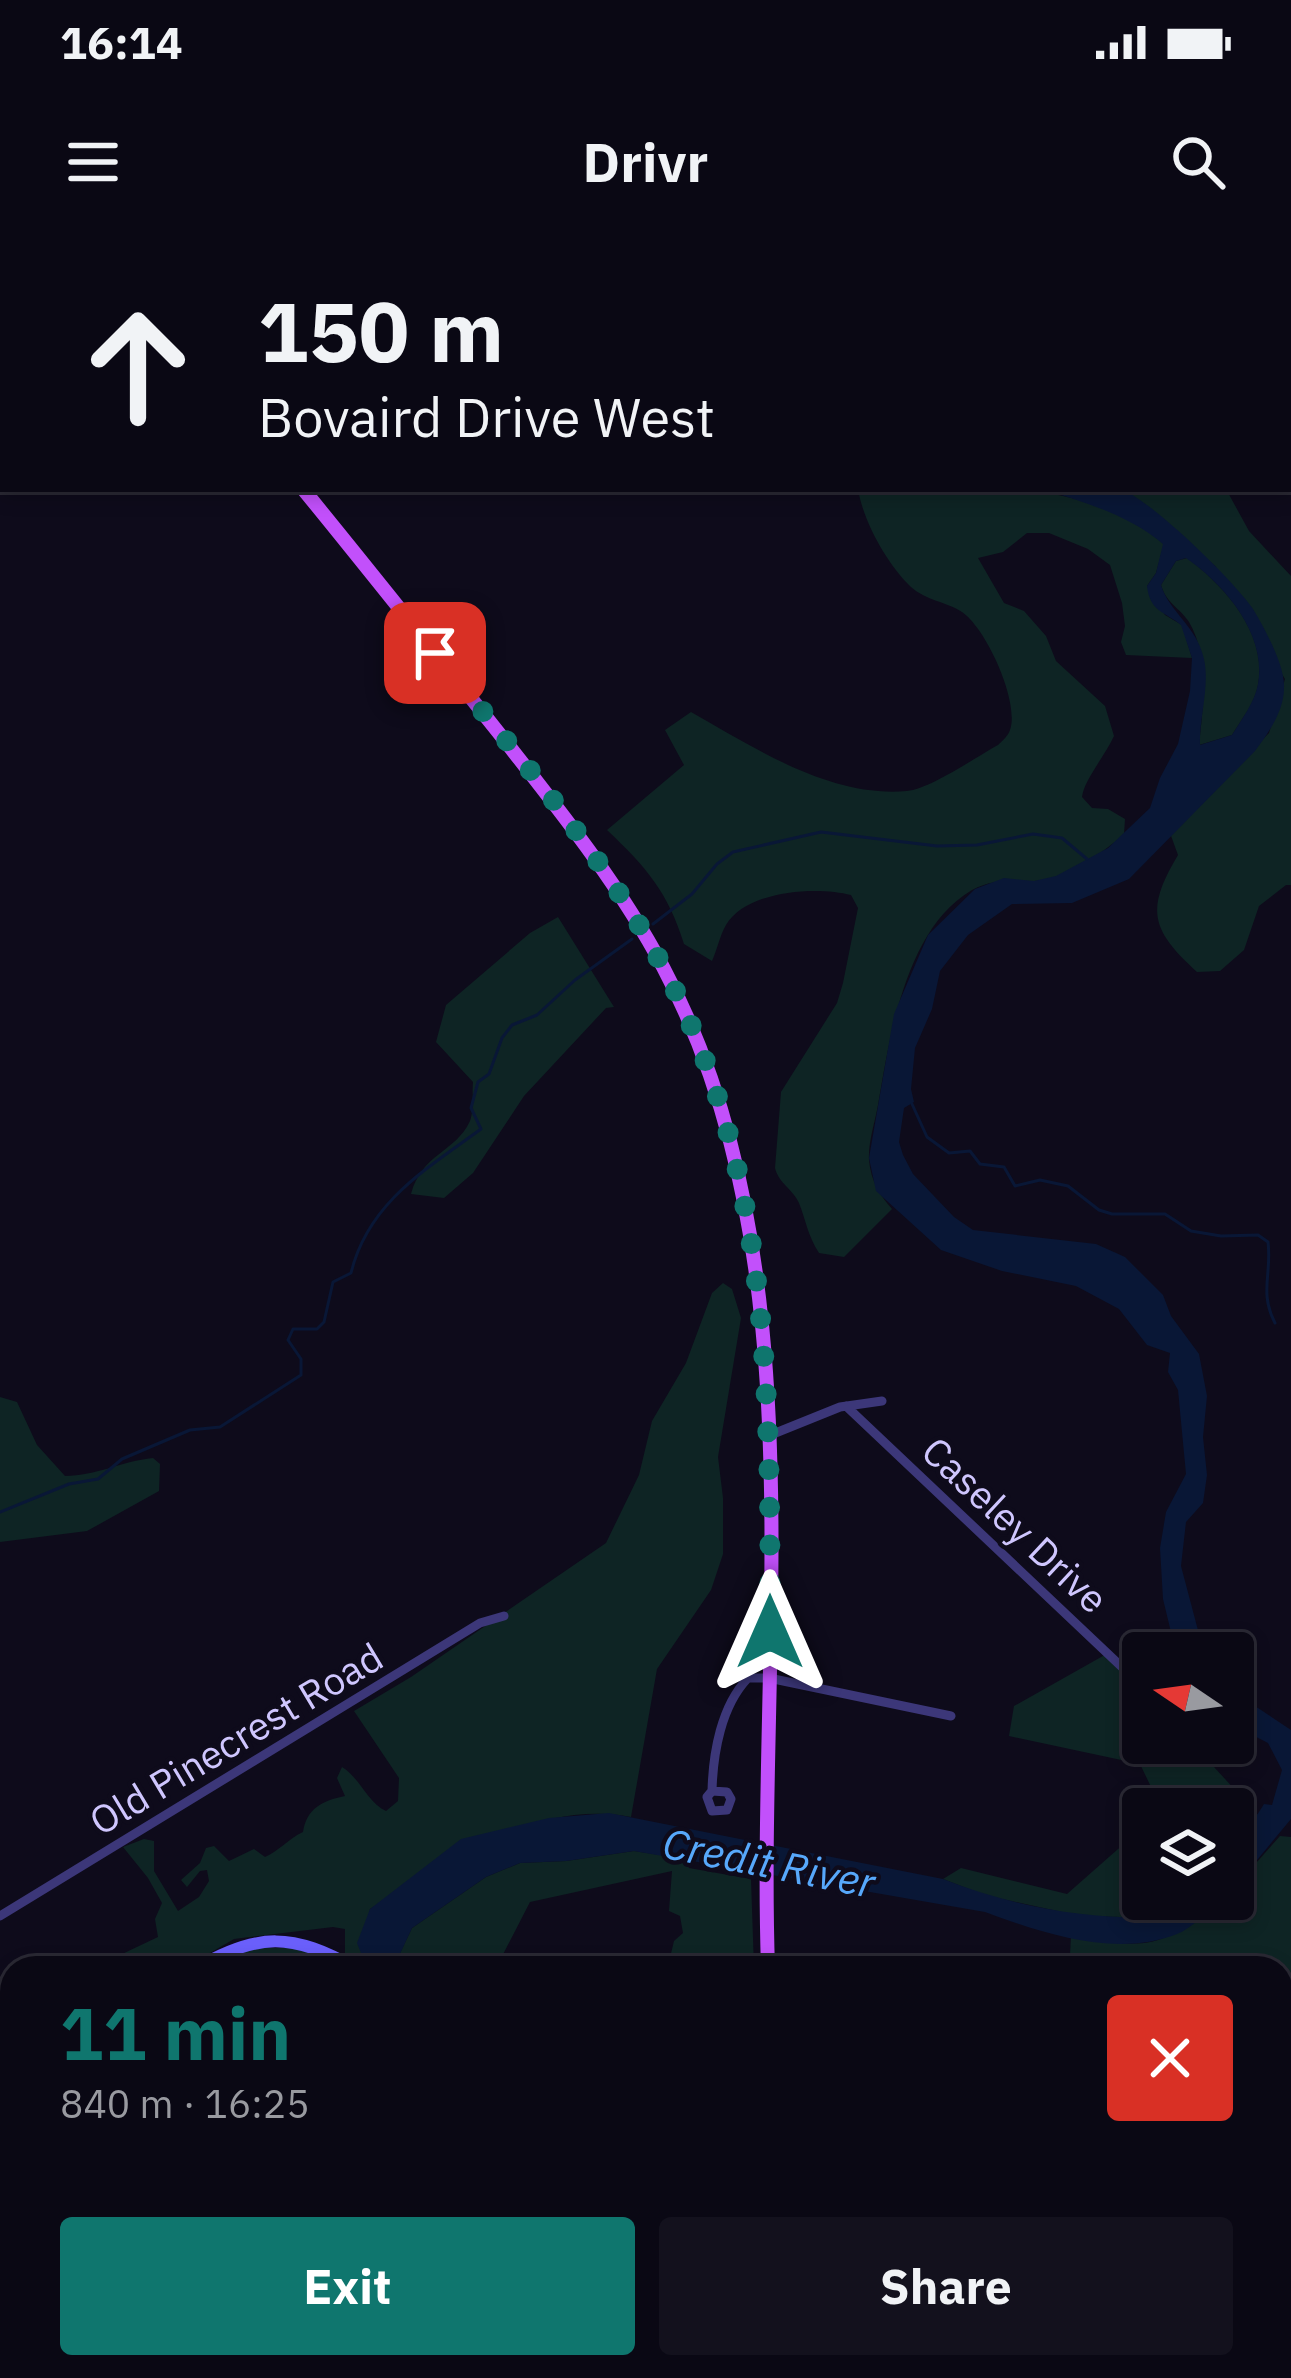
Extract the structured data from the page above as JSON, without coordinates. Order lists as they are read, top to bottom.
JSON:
{
  "streets": {
    "street": ["Caseley Drive", "Old Pinecrest Road"]
  },
  "water": ["Credit River"],
  "north": "left",
  "page": {
    "status": "16:14",
    "header": "Drivr",
    "turn": ["150 m", "Bovaird Drive West"],
    "heading": ["11 min", "840 m · 16:25"],
    "buttons": ["Exit", "Share"]
  }
}
